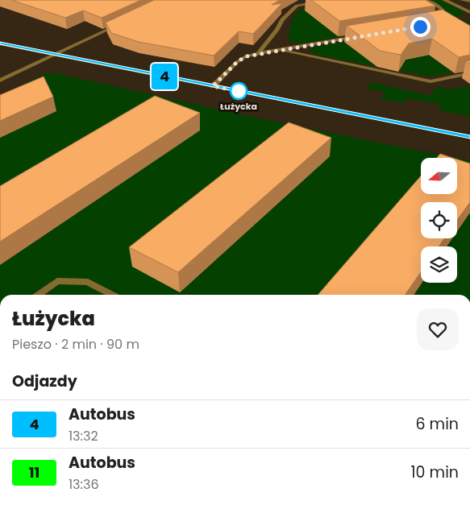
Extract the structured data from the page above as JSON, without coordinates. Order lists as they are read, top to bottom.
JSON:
{
  "places": ["Łużycka"],
  "lines": ["bus line 4"],
  "north": "left",
  "page": {
    "on_map": "4",
    "heading": [
      ["Łużycka", "Pieszo · 2 min · 90 m"],
      "Odjazdy"
    ],
    "list": [
      {
        "mark": "4",
        "name": "Autobus",
        "note": "13:32",
        "value": "6 min"
      },
      {
        "mark": "11",
        "name": "Autobus",
        "note": "13:36",
        "value": "10 min"
      }
    ]
  }
}
